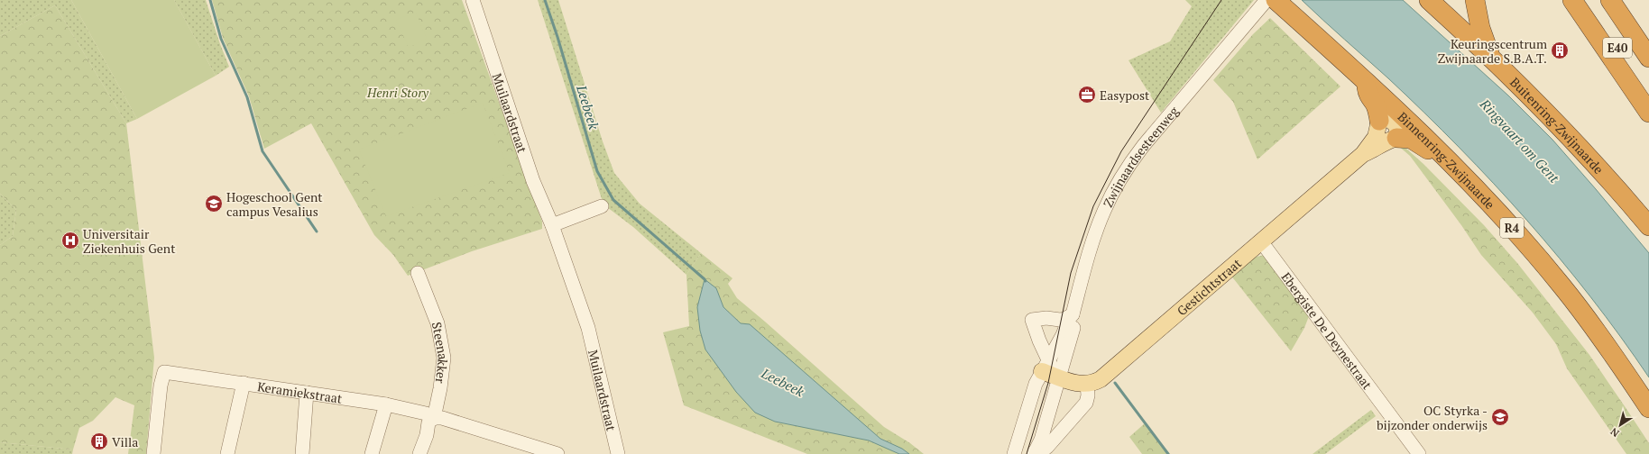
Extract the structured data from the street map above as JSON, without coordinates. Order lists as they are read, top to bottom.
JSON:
{
  "streets": {
    "highway": [
      "E40",
      "Buitenring-Zwijnaarde",
      "Binnenring-Zwijnaarde",
      "R4"
    ],
    "main road": ["Gestichtstraat"],
    "street": [
      "Muilaardstraat",
      "Zwijnaardsesteenweg",
      "Ebergiste De Deynestraat",
      "Steenakker",
      "Keramiekstraat"
    ]
  },
  "crossings": [
    ["Zwijnaardsesteenweg", "Gestichtstraat"],
    ["Gestichtstraat", "Ebergiste De Deynestraat"],
    ["Steenakker", "Keramiekstraat"]
  ],
  "water": ["Leebeek", "Ringvaart om Gent"],
  "parks": ["Henri Story"],
  "places": {
    "building": ["Keuringscentrum Zwijnaarde S.B.A.T.", "Villa"],
    "office": ["Easypost"],
    "school or university": ["Hogeschool Gent campus Vesalius", "OC Styrka - bijzonder onderwijs"],
    "hospital": ["Universitair Ziekenhuis Gent"]
  },
  "north": "bottom left"
}
